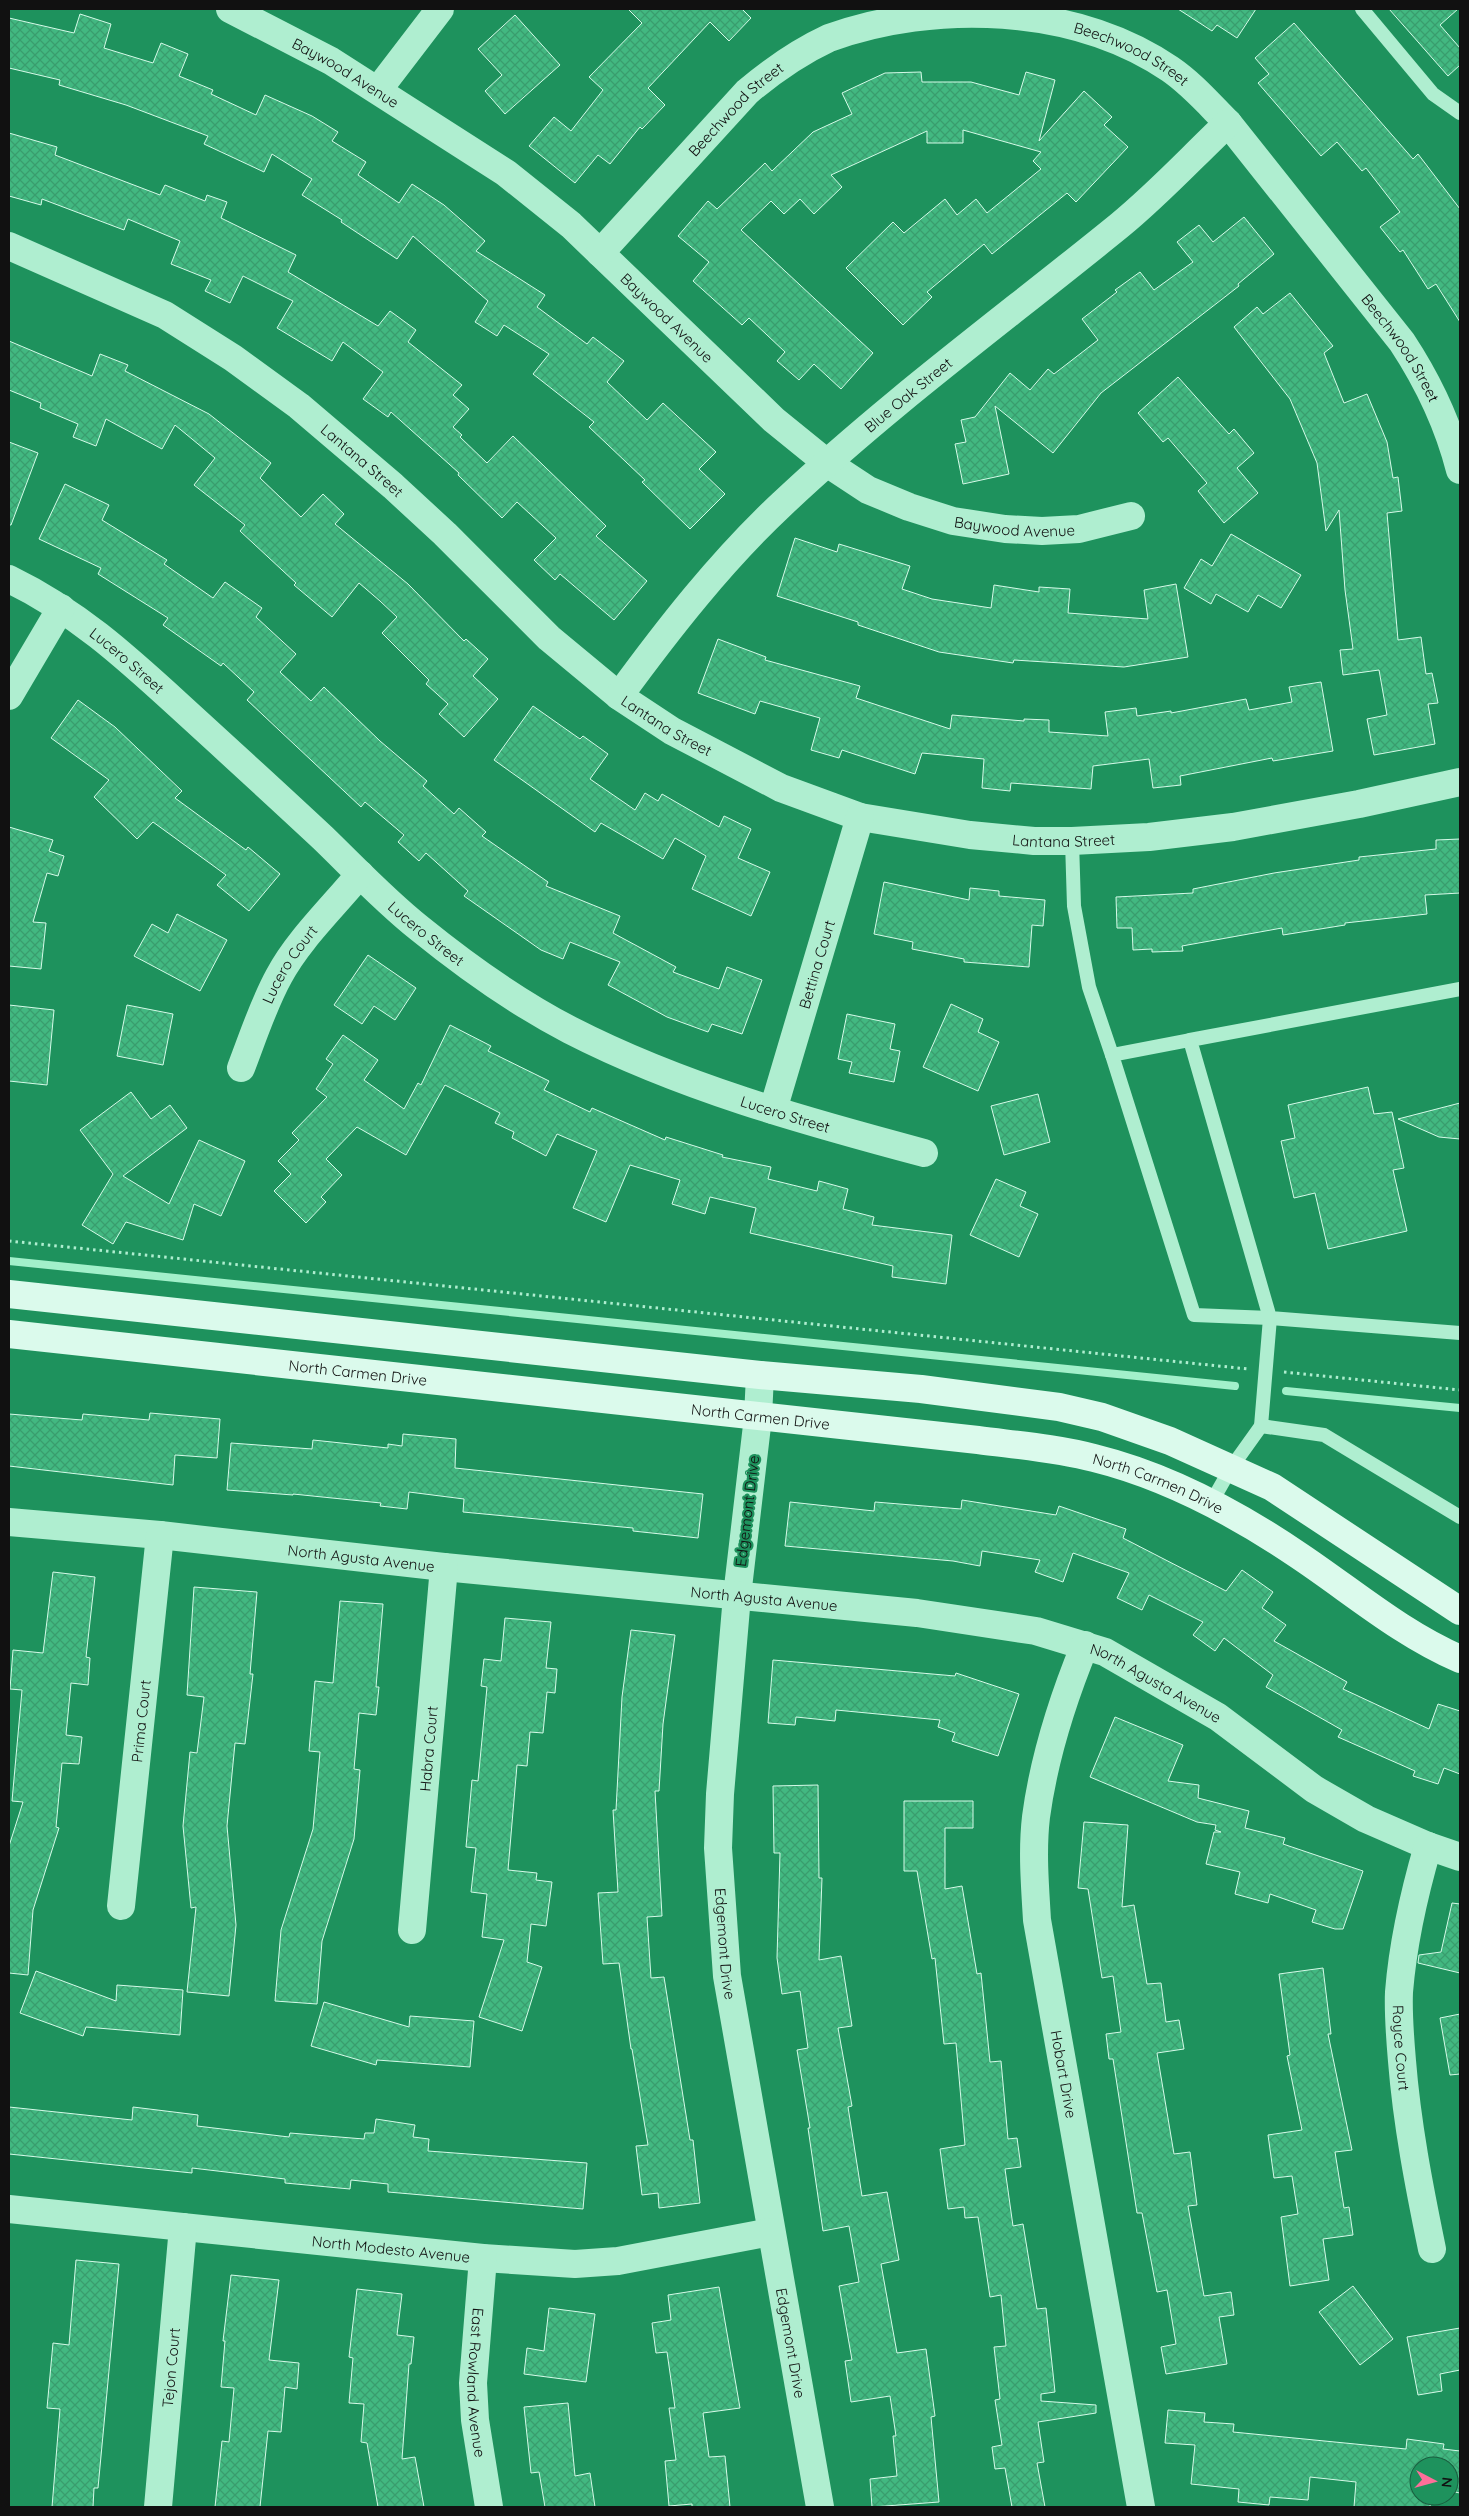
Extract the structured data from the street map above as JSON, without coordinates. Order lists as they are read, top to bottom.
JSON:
{
  "streets": {
    "main road": ["North Carmen Drive"],
    "street": [
      "Beechwood Street",
      "Baywood Avenue",
      "Blue Oak Street",
      "Lantana Street",
      "Lucero Street",
      "Bettina Court",
      "Lucero Court",
      "Edgemont Drive",
      "North Agusta Avenue",
      "Prima Court",
      "Habra Court",
      "Royce Court",
      "Hobart Drive",
      "North Modesto Avenue",
      "Tejon Court",
      "East Rowland Avenue"
    ]
  },
  "crossings": [
    ["Beechwood Street", "Baywood Avenue"],
    ["Beechwood Street", "Blue Oak Street"],
    ["Baywood Avenue", "Blue Oak Street"],
    ["Blue Oak Street", "Lantana Street"],
    ["Lantana Street", "Bettina Court"],
    ["Lucero Street", "Bettina Court"],
    ["Lucero Street", "Lucero Court"],
    ["North Carmen Drive", "Edgemont Drive"],
    ["Edgemont Drive", "North Agusta Avenue"],
    ["Edgemont Drive", "North Modesto Avenue"],
    ["North Agusta Avenue", "Prima Court"],
    ["North Agusta Avenue", "Habra Court"],
    ["North Agusta Avenue", "Royce Court"],
    ["North Agusta Avenue", "Hobart Drive"],
    ["North Modesto Avenue", "Tejon Court"],
    ["North Modesto Avenue", "East Rowland Avenue"]
  ],
  "north": "right"
}
